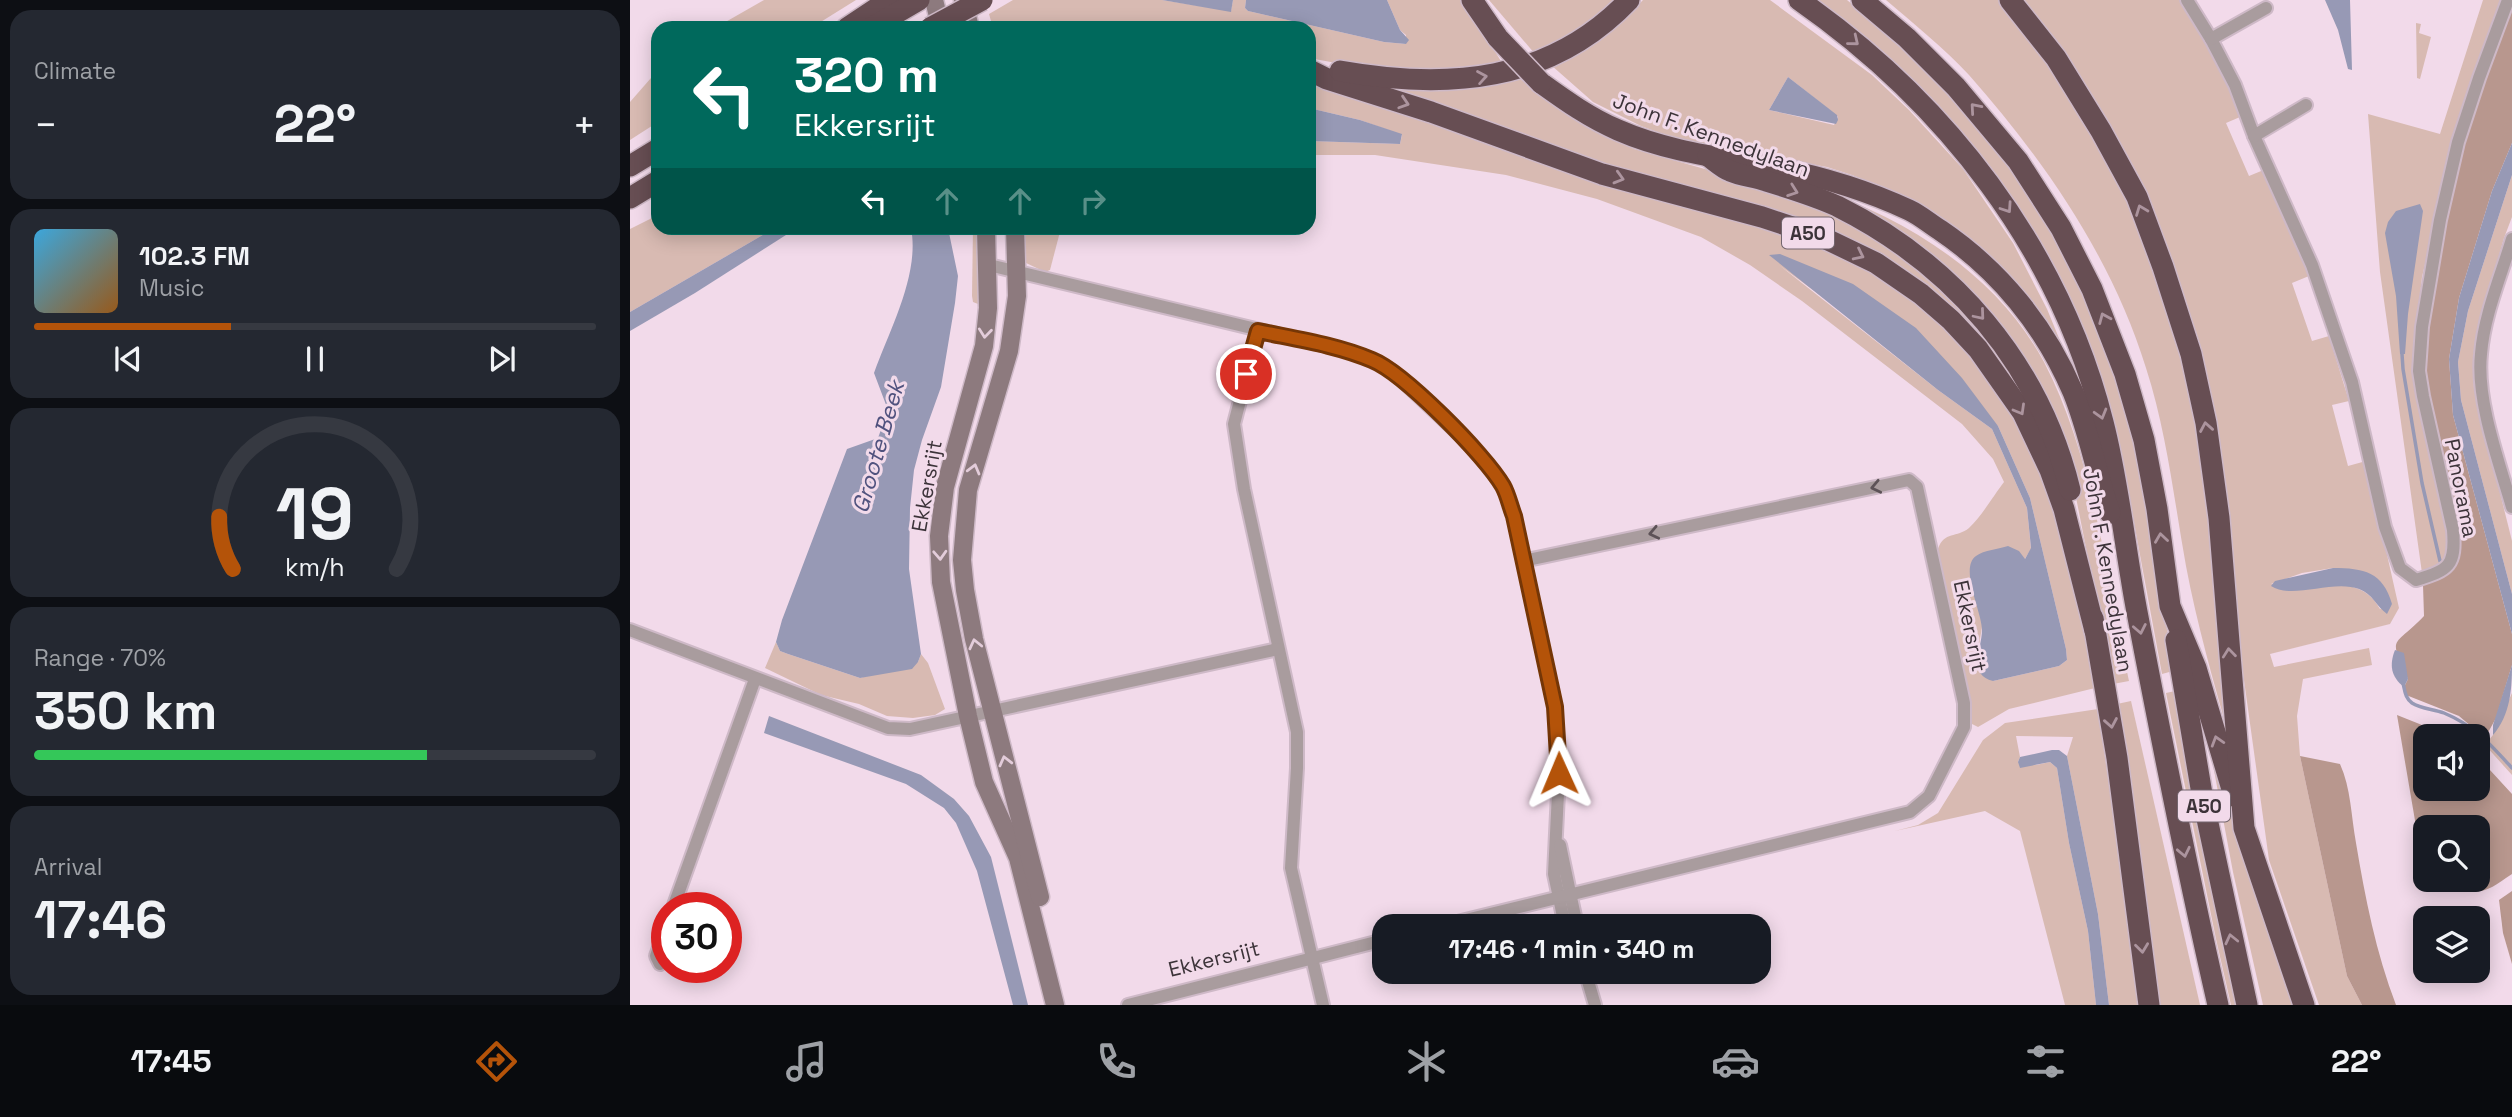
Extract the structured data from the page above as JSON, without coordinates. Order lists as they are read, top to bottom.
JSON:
{
  "streets": {
    "highway": ["John F. Kennedylaan", "A50"],
    "main road": ["Ekkersrijt"],
    "street": ["Panorama"]
  },
  "crossings": [
    ["John F. Kennedylaan", "A50"]
  ],
  "water": ["Groote Beek"],
  "page": {
    "tile": [
      "Climate",
      ["Range · 70%", "350 km"],
      ["Arrival", "17:46"]
    ],
    "turn": ["320 m", "Ekkersrijt"],
    "heat": ["−", "22°", "+"],
    "song": ["102.3 FM", "Music"],
    "limit": "30",
    "trip": "17:46 · 1 min · 340 m",
    "tabs": ["17:45", "22°"],
    "gauge": ["19", "km/h"]
  }
}
